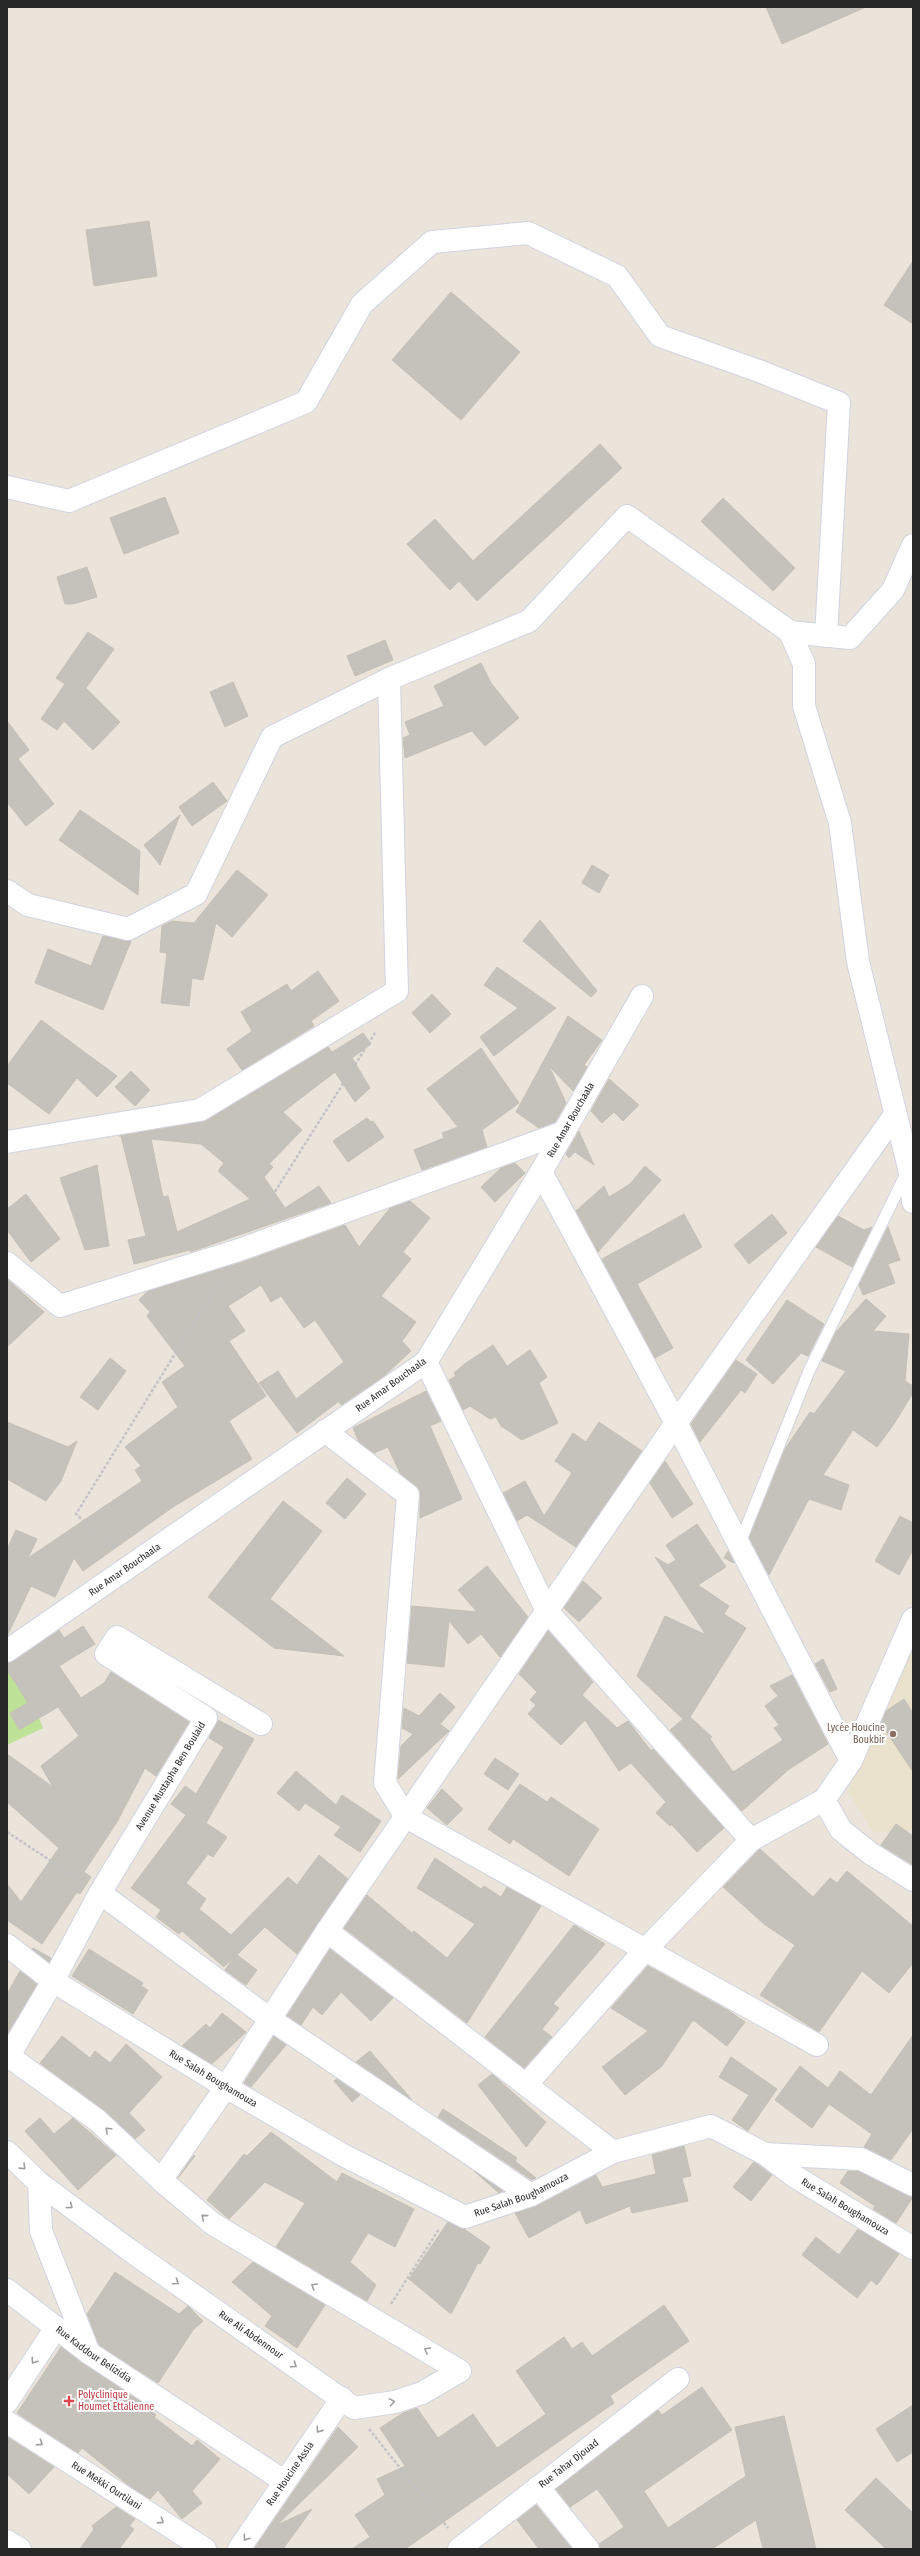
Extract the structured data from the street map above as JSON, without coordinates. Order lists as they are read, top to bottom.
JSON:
{
  "streets": {
    "street": [
      "Rue Amar Bouchaala",
      "Avenue Mustapha Ben Boulaid",
      "Rue Salah Boughamouza",
      "Rue Ali Abdennour",
      "Rue Kaddour Belizidia",
      "Rue Tahar Djouad",
      "Rue Houcine Assla",
      "Rue Mekki Ourtilani"
    ]
  },
  "crossings": [
    ["Avenue Mustapha Ben Boulaid", "Rue Salah Boughamouza"],
    ["Rue Ali Abdennour", "Rue Houcine Assla"],
    ["Rue Kaddour Belizidia", "Rue Houcine Assla"]
  ],
  "one_way": ["Rue Houcine Assla", "Rue Mekki Ourtilani"],
  "places": {
    "other": ["Lycée Houcine Boukbir"],
    "health": ["Polyclinique Houmet Ettalienne"]
  }
}
